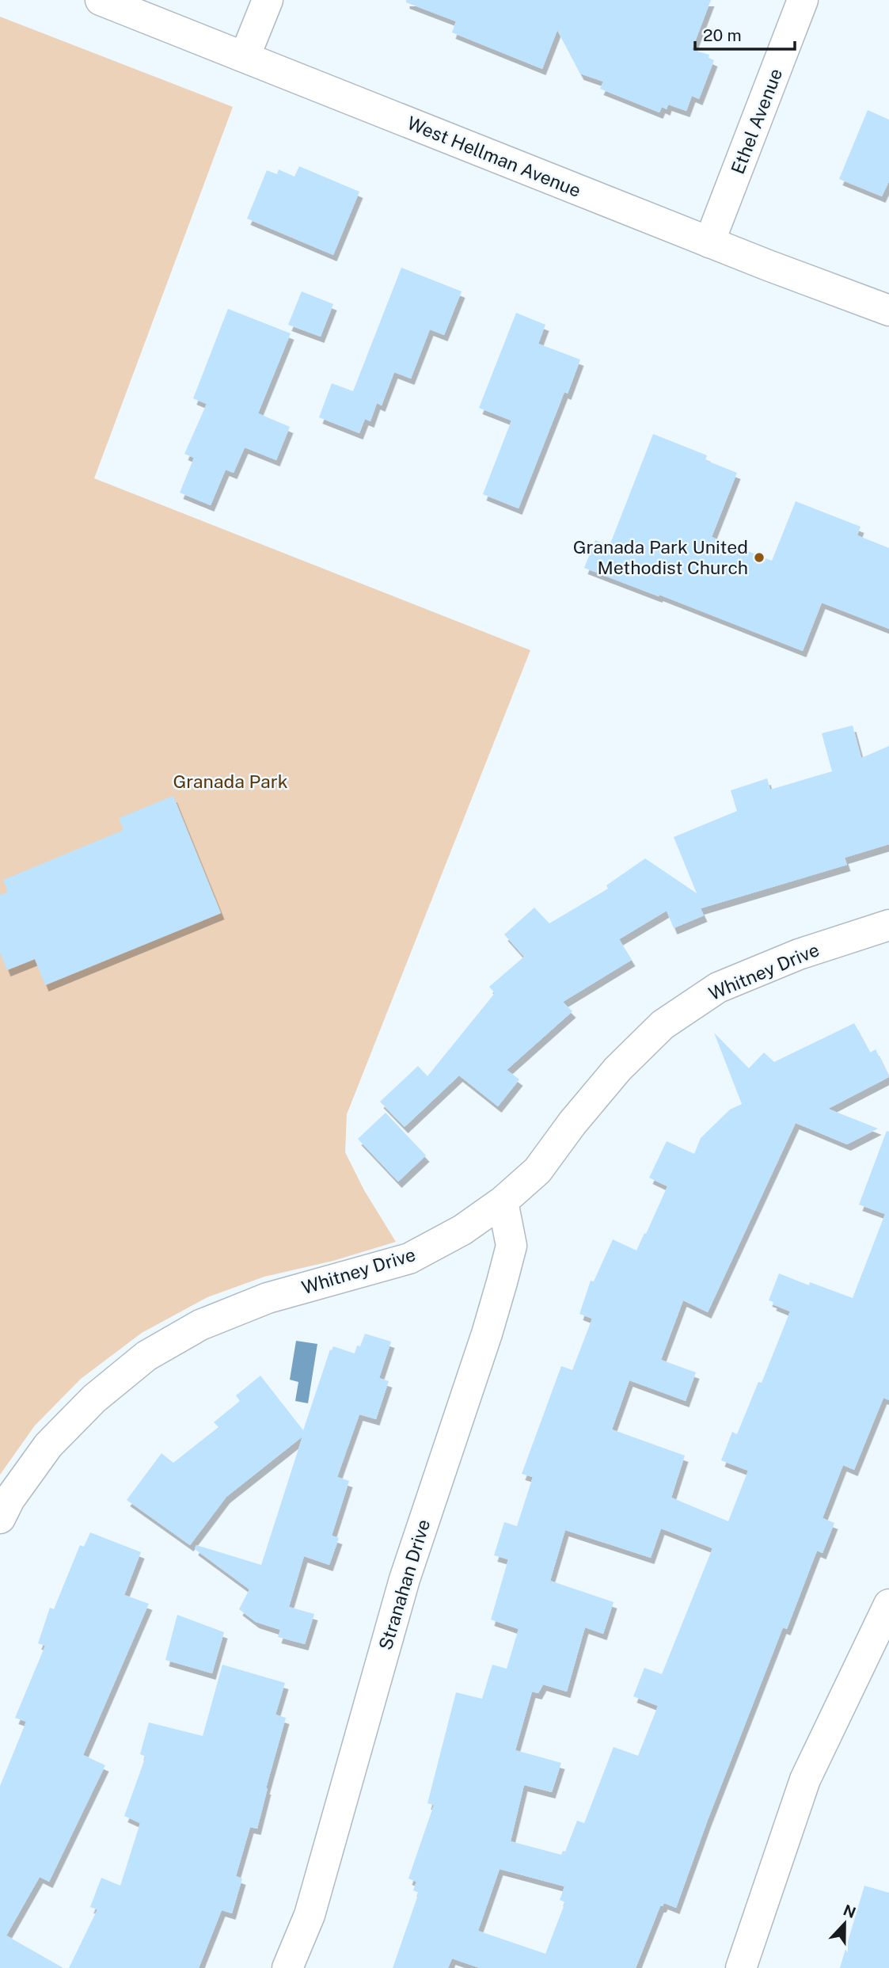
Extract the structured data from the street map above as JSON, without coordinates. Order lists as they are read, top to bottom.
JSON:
{
  "streets": {
    "street": [
      "Ethel Avenue",
      "West Hellman Avenue",
      "Whitney Drive",
      "Stranahan Drive"
    ]
  },
  "crossings": [
    ["Ethel Avenue", "West Hellman Avenue"],
    ["Whitney Drive", "Stranahan Drive"]
  ],
  "parks": ["Granada Park"],
  "places": ["Granada Park United Methodist Church"],
  "scale_bar": "20 m",
  "north": "top"
}
